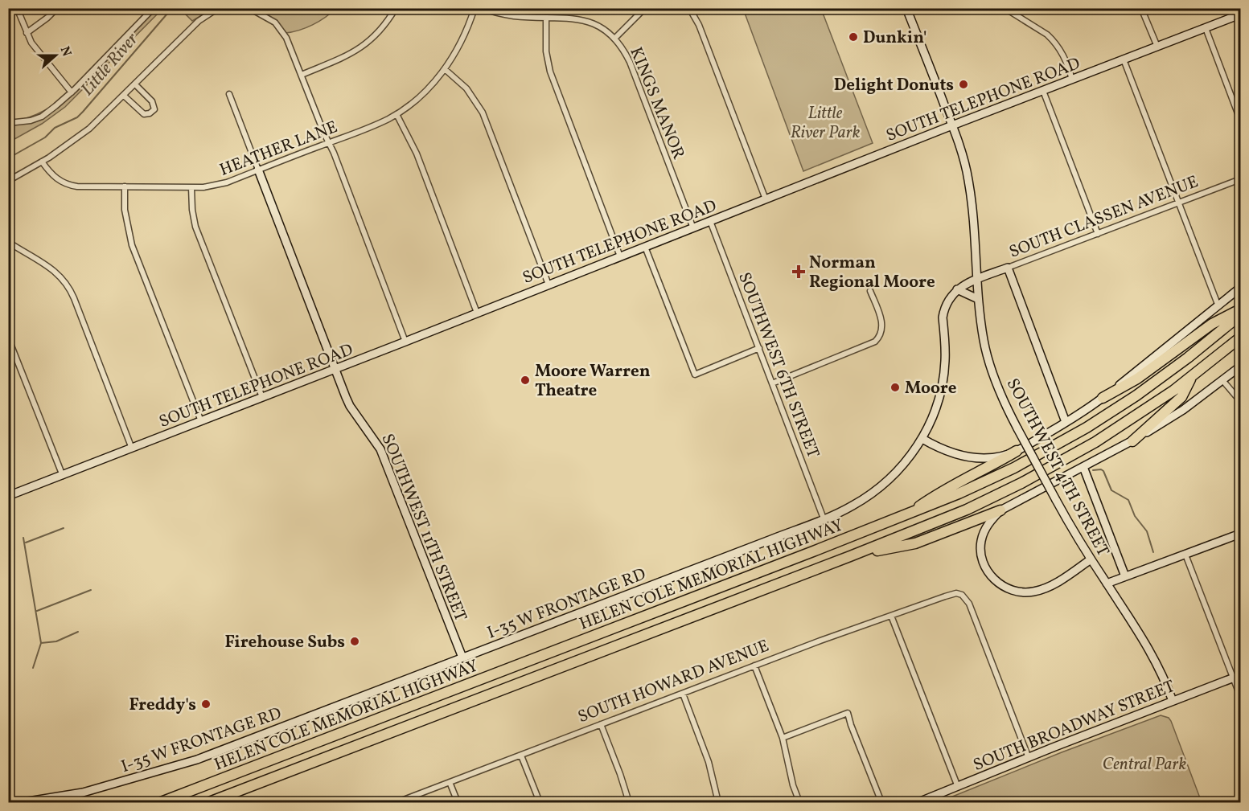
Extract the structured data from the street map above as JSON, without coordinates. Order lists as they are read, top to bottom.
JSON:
{
  "streets": {
    "highway": ["HELEN COLE MEMORIAL HIGHWAY"],
    "main road": [
      "SOUTH TELEPHONE ROAD",
      "SOUTH CLASSEN AVENUE",
      "SOUTHWEST 4TH STREET",
      "SOUTHWEST 11TH STREET",
      "I-35 W FRONTAGE RD",
      "SOUTH BROADWAY STREET"
    ],
    "street": [
      "KINGS MANOR",
      "HEATHER LANE",
      "SOUTHWEST 6TH STREET",
      "SOUTH HOWARD AVENUE"
    ]
  },
  "crossings": [
    ["SOUTH TELEPHONE ROAD", "KINGS MANOR"],
    ["SOUTH TELEPHONE ROAD", "SOUTHWEST 6TH STREET"],
    ["SOUTH TELEPHONE ROAD", "SOUTHWEST 4TH STREET"],
    ["SOUTH TELEPHONE ROAD", "SOUTHWEST 11TH STREET"],
    ["HEATHER LANE", "SOUTHWEST 11TH STREET"],
    ["SOUTH CLASSEN AVENUE", "SOUTHWEST 4TH STREET"],
    ["SOUTHWEST 6TH STREET", "I-35 W FRONTAGE RD"],
    ["SOUTHWEST 4TH STREET", "SOUTH BROADWAY STREET"],
    ["SOUTHWEST 11TH STREET", "I-35 W FRONTAGE RD"],
    ["SOUTH HOWARD AVENUE", "SOUTH BROADWAY STREET"]
  ],
  "water": ["Little River"],
  "parks": ["Little River Park", "Central Park"],
  "places": {
    "other": [
      "Dunkin'",
      "Delight Donuts",
      "Moore Warren Theatre",
      "Moore",
      "Firehouse Subs",
      "Freddy's"
    ],
    "health": ["Norman Regional Moore"]
  },
  "north": "right"
}
